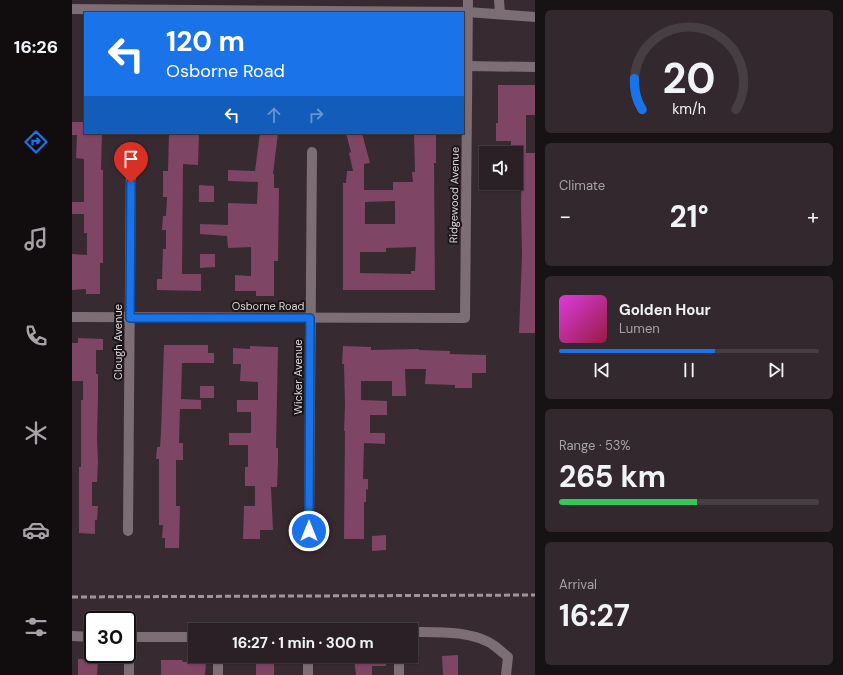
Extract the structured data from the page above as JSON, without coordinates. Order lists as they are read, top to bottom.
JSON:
{
  "streets": {
    "street": [
      "Ridgewood Avenue",
      "Osborne Road",
      "Clough Avenue",
      "Wicker Avenue"
    ]
  },
  "crossings": [
    ["Ridgewood Avenue", "Osborne Road"],
    ["Osborne Road", "Clough Avenue"],
    ["Osborne Road", "Wicker Avenue"]
  ],
  "page": {
    "tabs": "16:26",
    "turn": ["120 m", "Osborne Road"],
    "tile": [
      "Climate",
      ["Range · 53%", "265 km"],
      ["Arrival", "16:27"]
    ],
    "heat": ["−", "21°", "+"],
    "song": ["Golden Hour", "Lumen"],
    "limit": "30",
    "trip": "16:27 · 1 min · 300 m",
    "gauge": ["20", "km/h"]
  }
}
